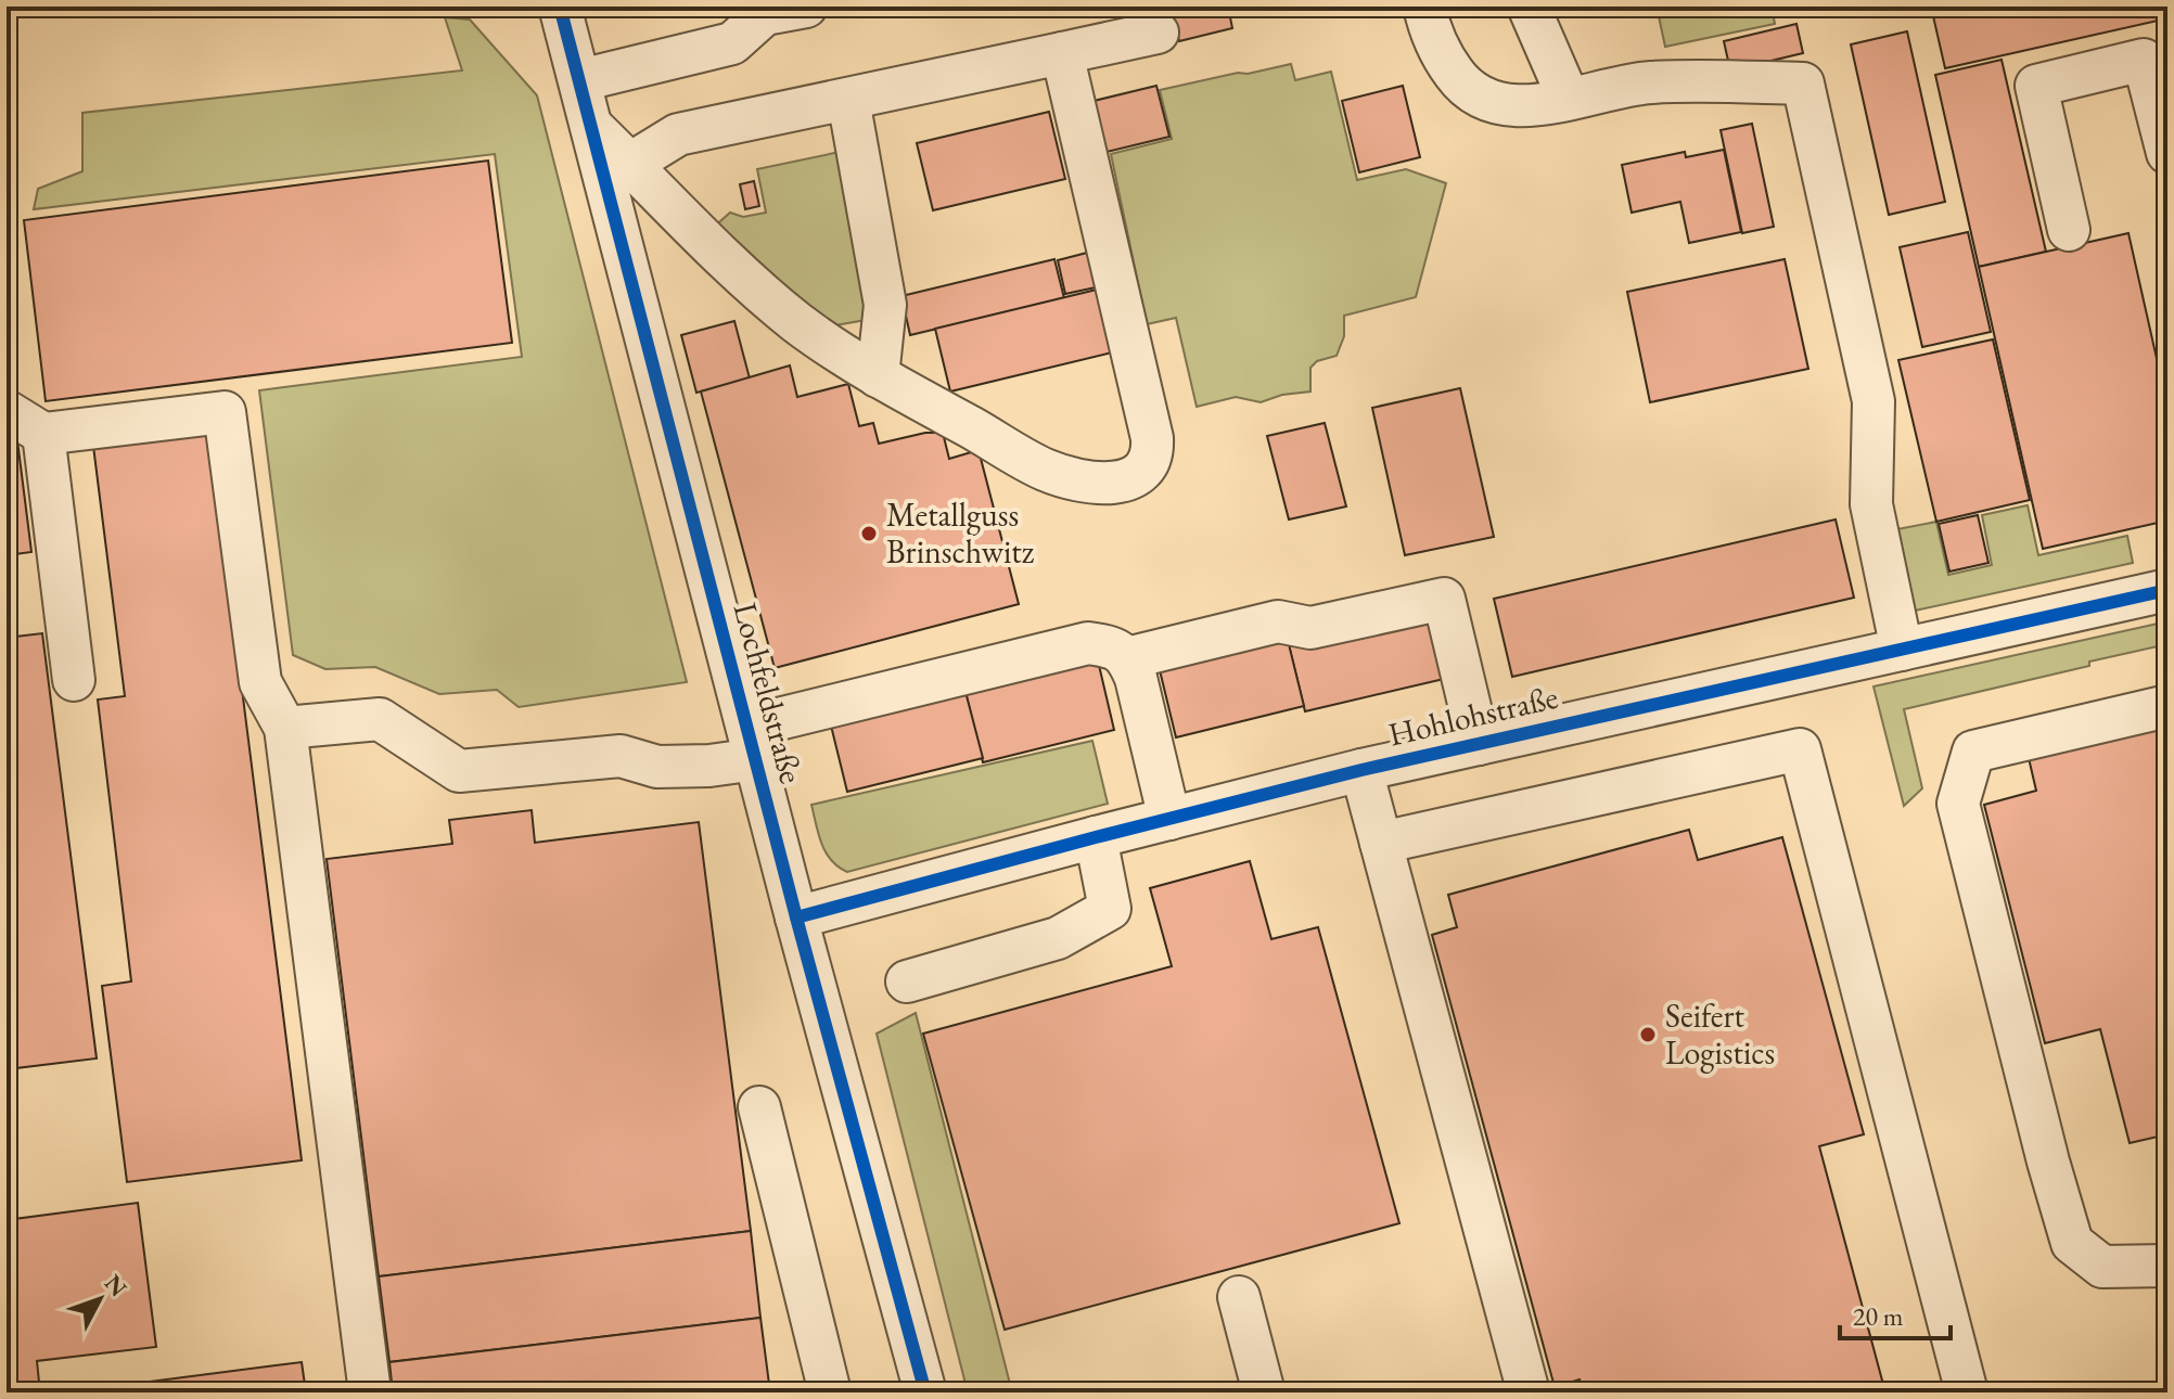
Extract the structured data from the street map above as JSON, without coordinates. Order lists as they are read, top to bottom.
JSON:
{
  "streets": {
    "street": ["Lochfeldstraße", "Hohlohstraße"]
  },
  "crossings": [
    ["Lochfeldstraße", "Hohlohstraße"]
  ],
  "places": ["Metallguss Brinschwitz", "Seifert Logistics"],
  "scale_bar": "20 m",
  "north": "top right"
}
